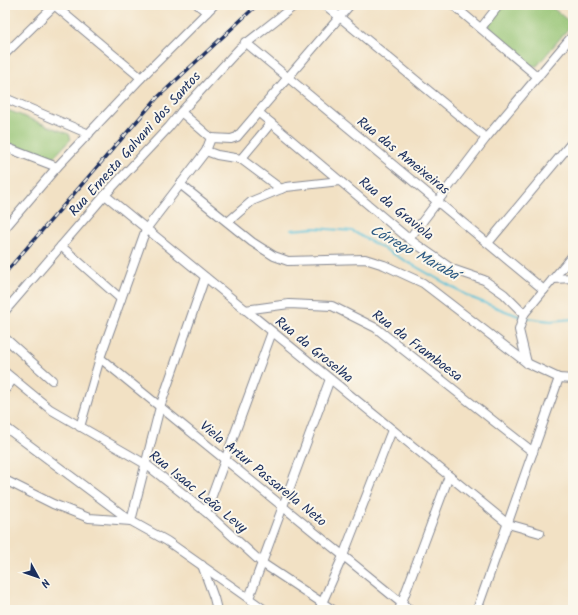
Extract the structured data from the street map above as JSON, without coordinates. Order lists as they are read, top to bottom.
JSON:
{
  "streets": {
    "street": [
      "Rua Ernesta Galvani dos Santos",
      "Rua das Ameixeiras",
      "Rua da Graviola",
      "Rua da Framboesa",
      "Rua da Groselha",
      "Viela Artur Passarella Neto",
      "Rua Isaac Leão Levy"
    ]
  },
  "crossings": [
    ["Rua Ernesta Galvani dos Santos", "Rua das Ameixeiras"],
    ["Rua Ernesta Galvani dos Santos", "Rua da Groselha"],
    ["Rua da Framboesa", "Rua da Groselha"]
  ],
  "water": ["Córrego Marabá"],
  "north": "bottom right"
}
